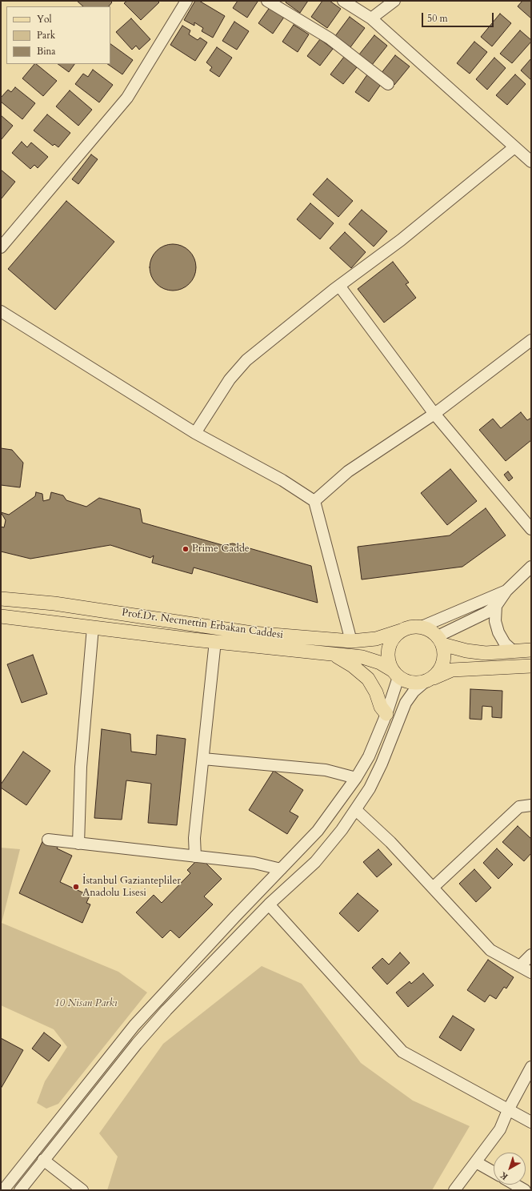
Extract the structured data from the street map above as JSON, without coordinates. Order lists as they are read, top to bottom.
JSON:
{
  "streets": {
    "main road": ["Prof.Dr. Necmettin Erbakan Caddesi"]
  },
  "parks": ["10 Nisan Parkı"],
  "places": ["Prime Cadde", "İstanbul Gaziantepliler Anadolu Lisesi"],
  "legend": ["Yol", "Park", "Bina"],
  "scale_bar": "50 m",
  "north": "bottom left"
}
